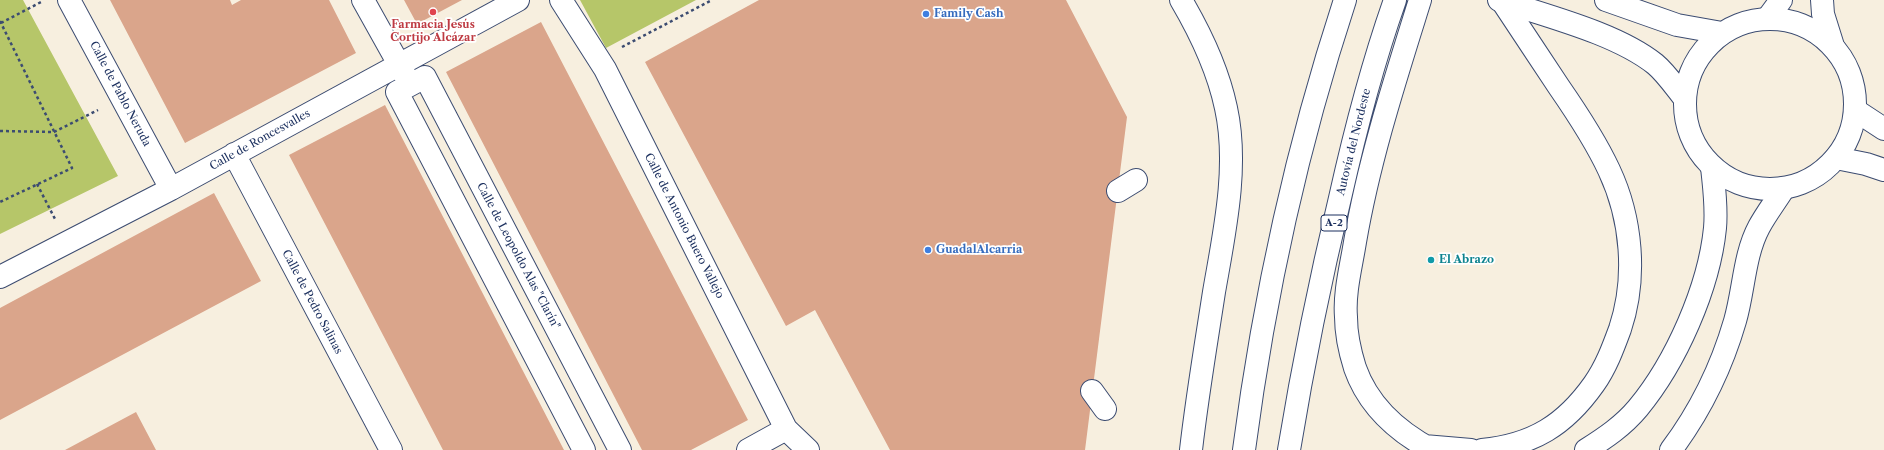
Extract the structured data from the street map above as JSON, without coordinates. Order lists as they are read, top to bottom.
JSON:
{
  "streets": {
    "main road": [
      "Calle de Pablo Neruda",
      "Calle de Roncesvalles",
      "Autovía del Nordeste",
      "A-2",
      "Calle de Antonio Buero Vallejo",
      "Calle de Leopoldo Alas \"Clarín\"",
      "Calle de Pedro Salinas"
    ]
  },
  "crossings": [
    ["Calle de Pablo Neruda", "Calle de Roncesvalles"],
    ["Calle de Roncesvalles", "Calle de Pedro Salinas"]
  ],
  "places": [
    "Farmacia Jesús Cortijo Alcázar",
    "Family Cash",
    "GuadalAlcarria",
    "El Abrazo"
  ]
}
